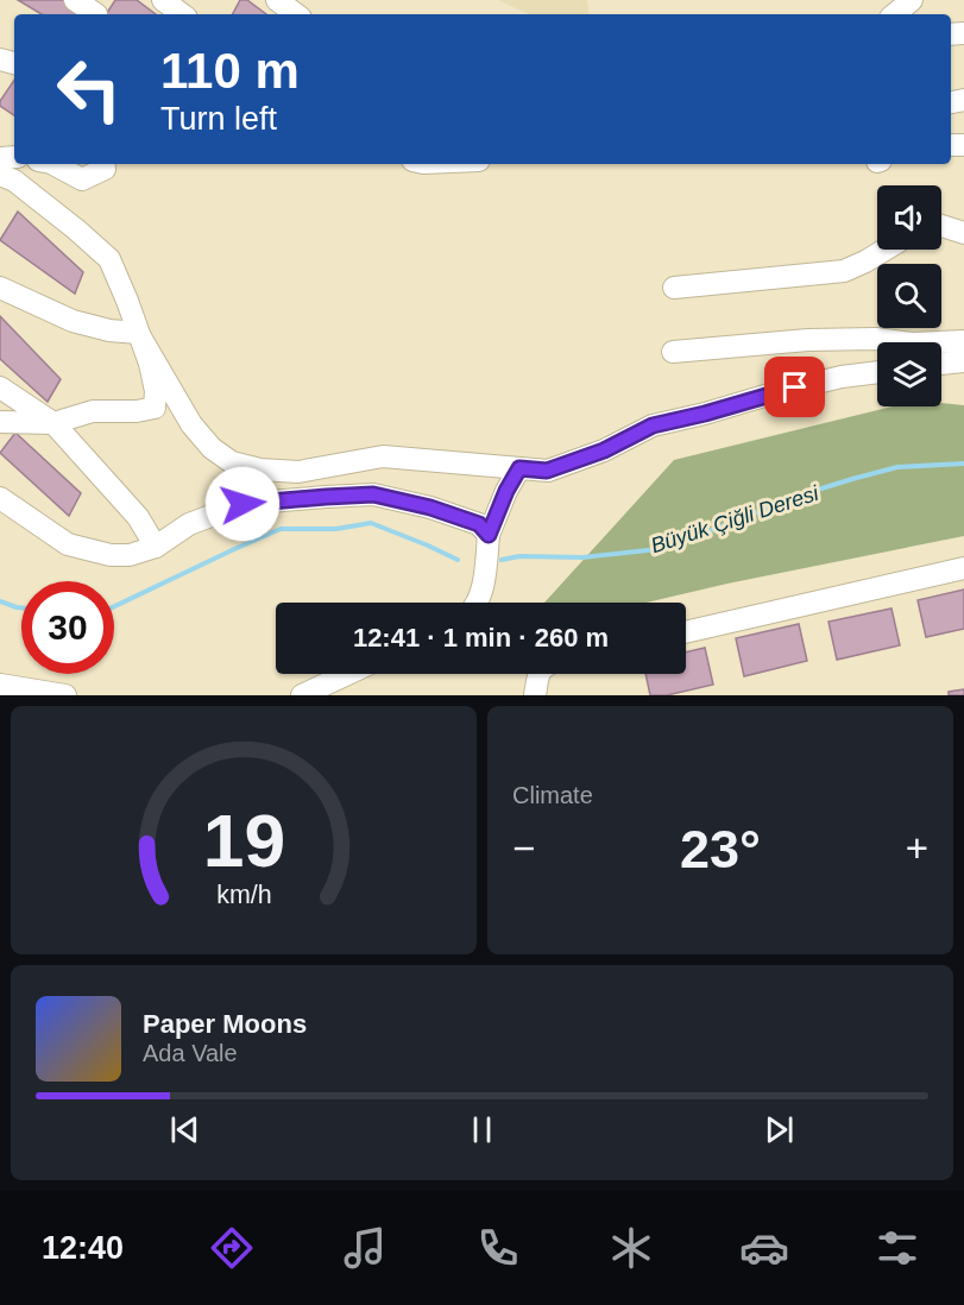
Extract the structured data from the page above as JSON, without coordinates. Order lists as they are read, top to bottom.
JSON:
{
  "water": ["Büyük Çiğli Deresi"],
  "page": {
    "turn": ["110 m", "Turn left"],
    "limit": "30",
    "trip": "12:41 · 1 min · 260 m",
    "tile": "Climate",
    "heat": ["−", "23°", "+"],
    "song": ["Paper Moons", "Ada Vale"],
    "tabs": "12:40",
    "gauge": ["19", "km/h"]
  }
}
